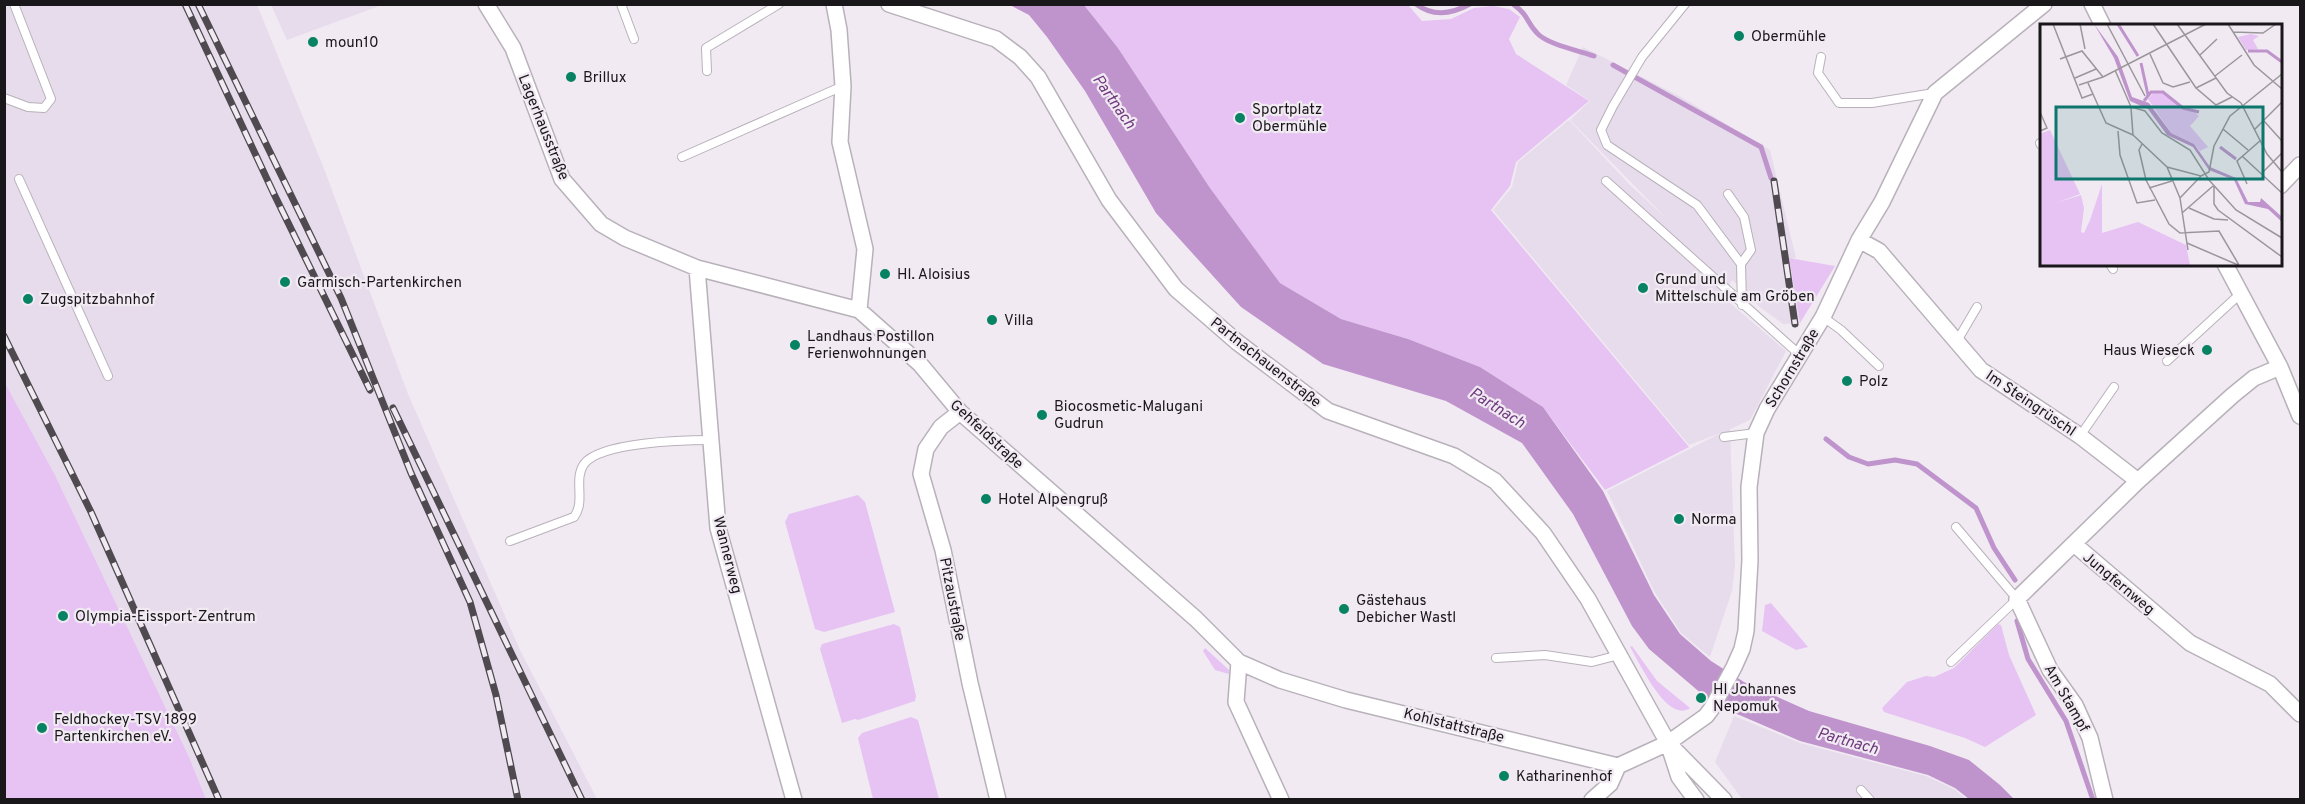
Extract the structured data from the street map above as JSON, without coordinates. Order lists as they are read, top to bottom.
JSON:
{
  "streets": {
    "street": [
      "Lagerhausstraße",
      "Partnachauenstraße",
      "Schornstraße",
      "Im Steingrüschl",
      "Gehfeldstraße",
      "Wannerweg",
      "Jungfernweg",
      "Pitzaustraße",
      "Am Stampf",
      "Kohlstattstraße"
    ]
  },
  "crossings": [
    ["Lagerhausstraße", "Gehfeldstraße"],
    ["Lagerhausstraße", "Wannerweg"],
    ["Partnachauenstraße", "Schornstraße"],
    ["Schornstraße", "Im Steingrüschl"],
    ["Im Steingrüschl", "Jungfernweg"],
    ["Gehfeldstraße", "Pitzaustraße"],
    ["Gehfeldstraße", "Kohlstattstraße"]
  ],
  "water": ["Partnach"],
  "places": [
    "Obermühle",
    "moun10",
    "Brillux",
    "Sportplatz Obermühle",
    "Hl. Aloisius",
    "Garmisch-Partenkirchen",
    "Grund und Mittelschule am Gröben",
    "Zugspitzbahnhof",
    "Villa",
    "Landhaus Postillon Ferienwohnungen",
    "Haus Wieseck",
    "Polz",
    "Biocosmetic-Malugani Gudrun",
    "Hotel Alpengruß",
    "Norma",
    "Gästehaus Debicher Wastl",
    "Olympia-Eissport-Zentrum",
    "Hl Johannes Nepomuk",
    "Feldhockey-TSV 1899 Partenkirchen eV.",
    "Katharinenhof"
  ]
}
